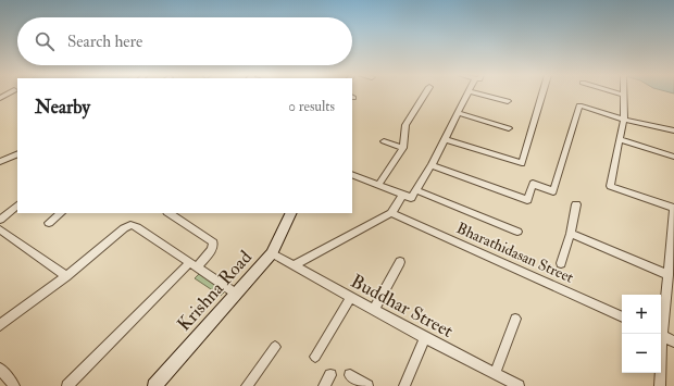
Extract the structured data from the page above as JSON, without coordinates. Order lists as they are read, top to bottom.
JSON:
{
  "streets": {
    "street": ["Bharathidasan Street", "Krishna Road", "Buddhar Street"]
  },
  "crossings": [
    ["Krishna Road", "Buddhar Street"]
  ],
  "page": {
    "search": "Search here",
    "heading": ["Nearby", "0 results"],
    "map_buttons": ["+", "−"]
  }
}
